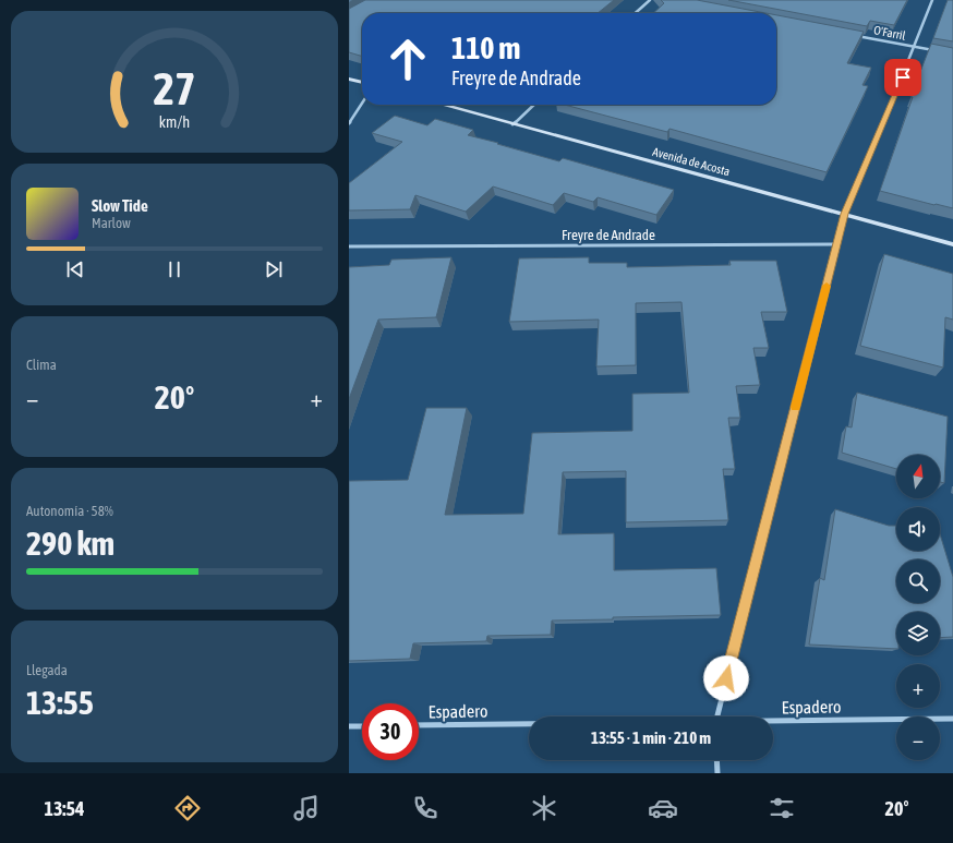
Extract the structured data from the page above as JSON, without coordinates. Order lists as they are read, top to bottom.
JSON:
{
  "streets": {
    "main road": ["Avenida de Acosta"],
    "street": ["O'Farril", "Freyre de Andrade", "Espadero"]
  },
  "north": "top",
  "page": {
    "turn": ["110 m", "Freyre de Andrade"],
    "song": ["Slow Tide", "Marlow"],
    "tile": [
      "Clima",
      ["Autonomía · 58%", "290 km"],
      ["Llegada", "13:55"]
    ],
    "heat": ["−", "20°", "+"],
    "map_buttons": ["+", "−"],
    "limit": "30",
    "trip": "13:55 · 1 min · 210 m",
    "tabs": ["13:54", "20°"],
    "gauge": ["27", "km/h"]
  }
}
